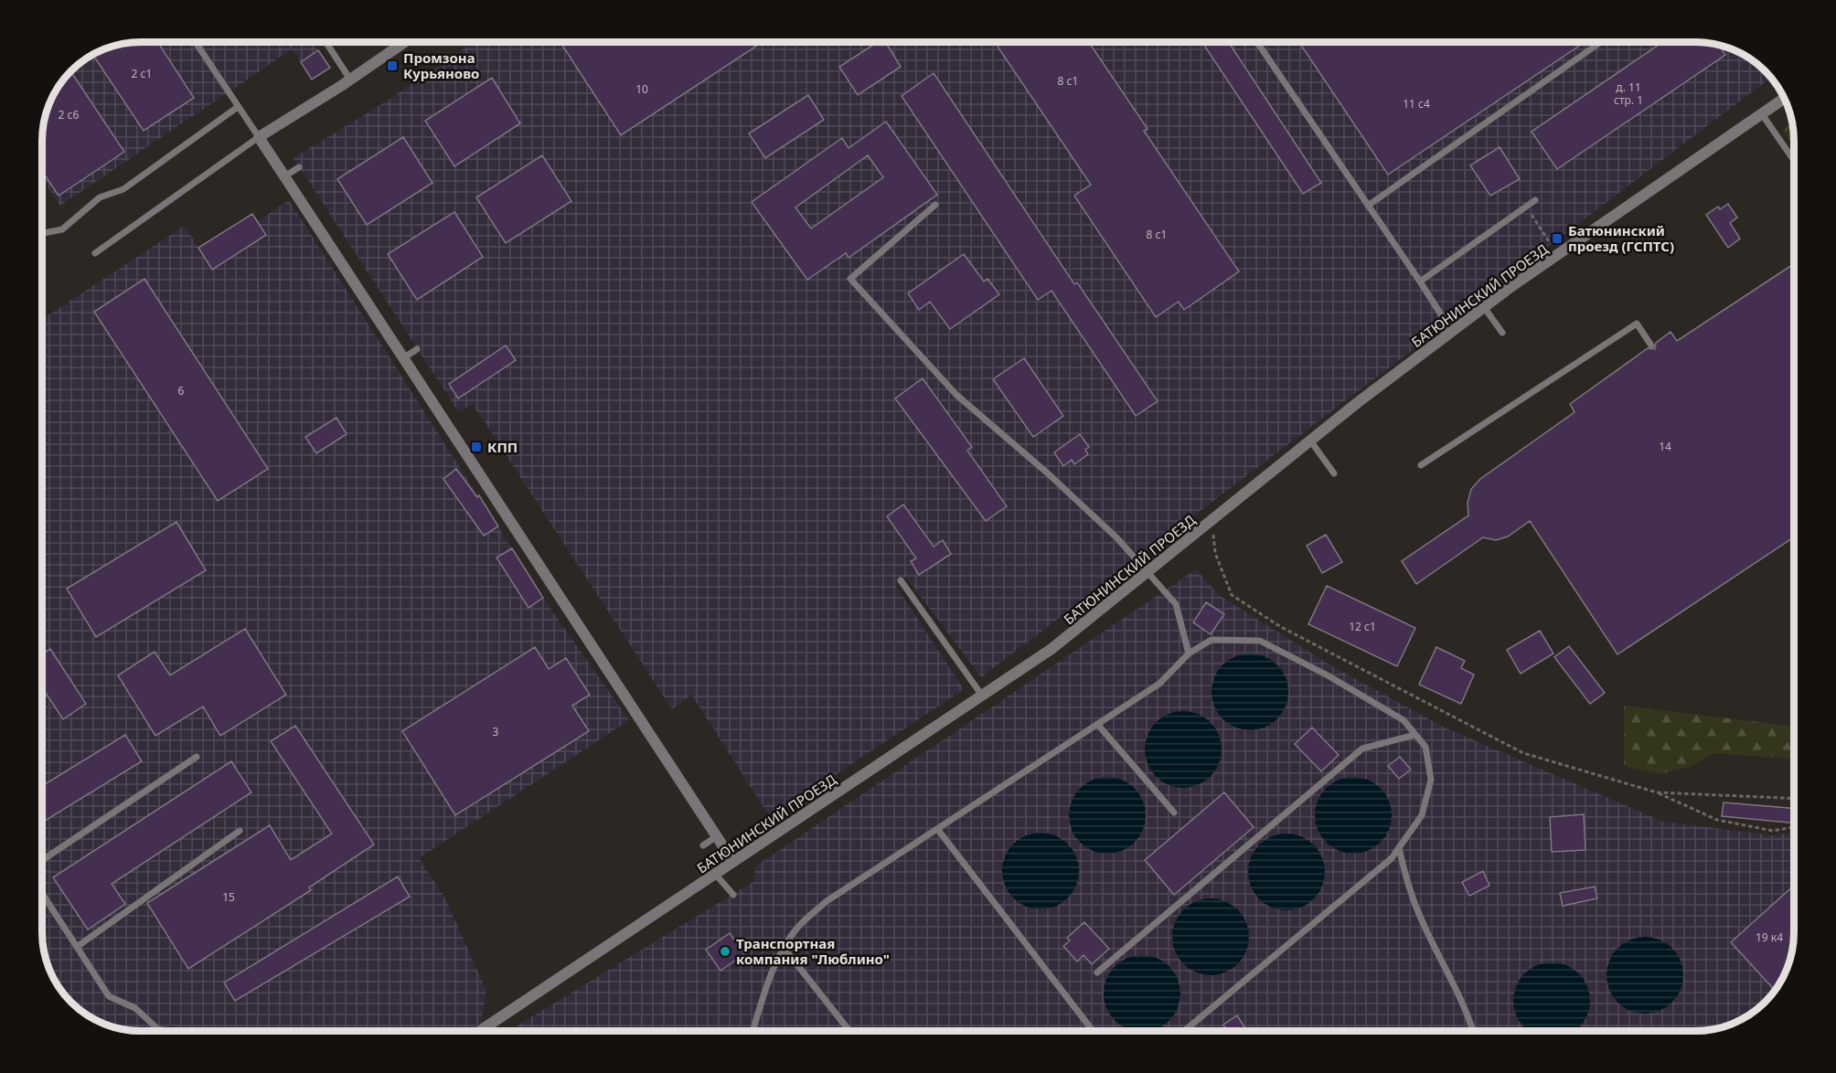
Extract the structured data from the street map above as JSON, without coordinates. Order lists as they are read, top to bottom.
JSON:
{
  "streets": {
    "street": ["БАТЮНИНСКИЙ ПРОЕЗД"]
  },
  "places": {
    "transit": ["Промзона Курьяново", "Батюнинский проезд (ГСПТС)", "КПП"],
    "other": ["Транспортная компания \"Люблино\""]
  },
  "house_numbers": [
    "2 с1",
    "8 с1",
    "д. 11 стр. 1",
    "10",
    "11 с4",
    "2 с6",
    "8 с1",
    "6",
    "14",
    "12 с1",
    "3",
    "15",
    "19 к4"
  ]
}
